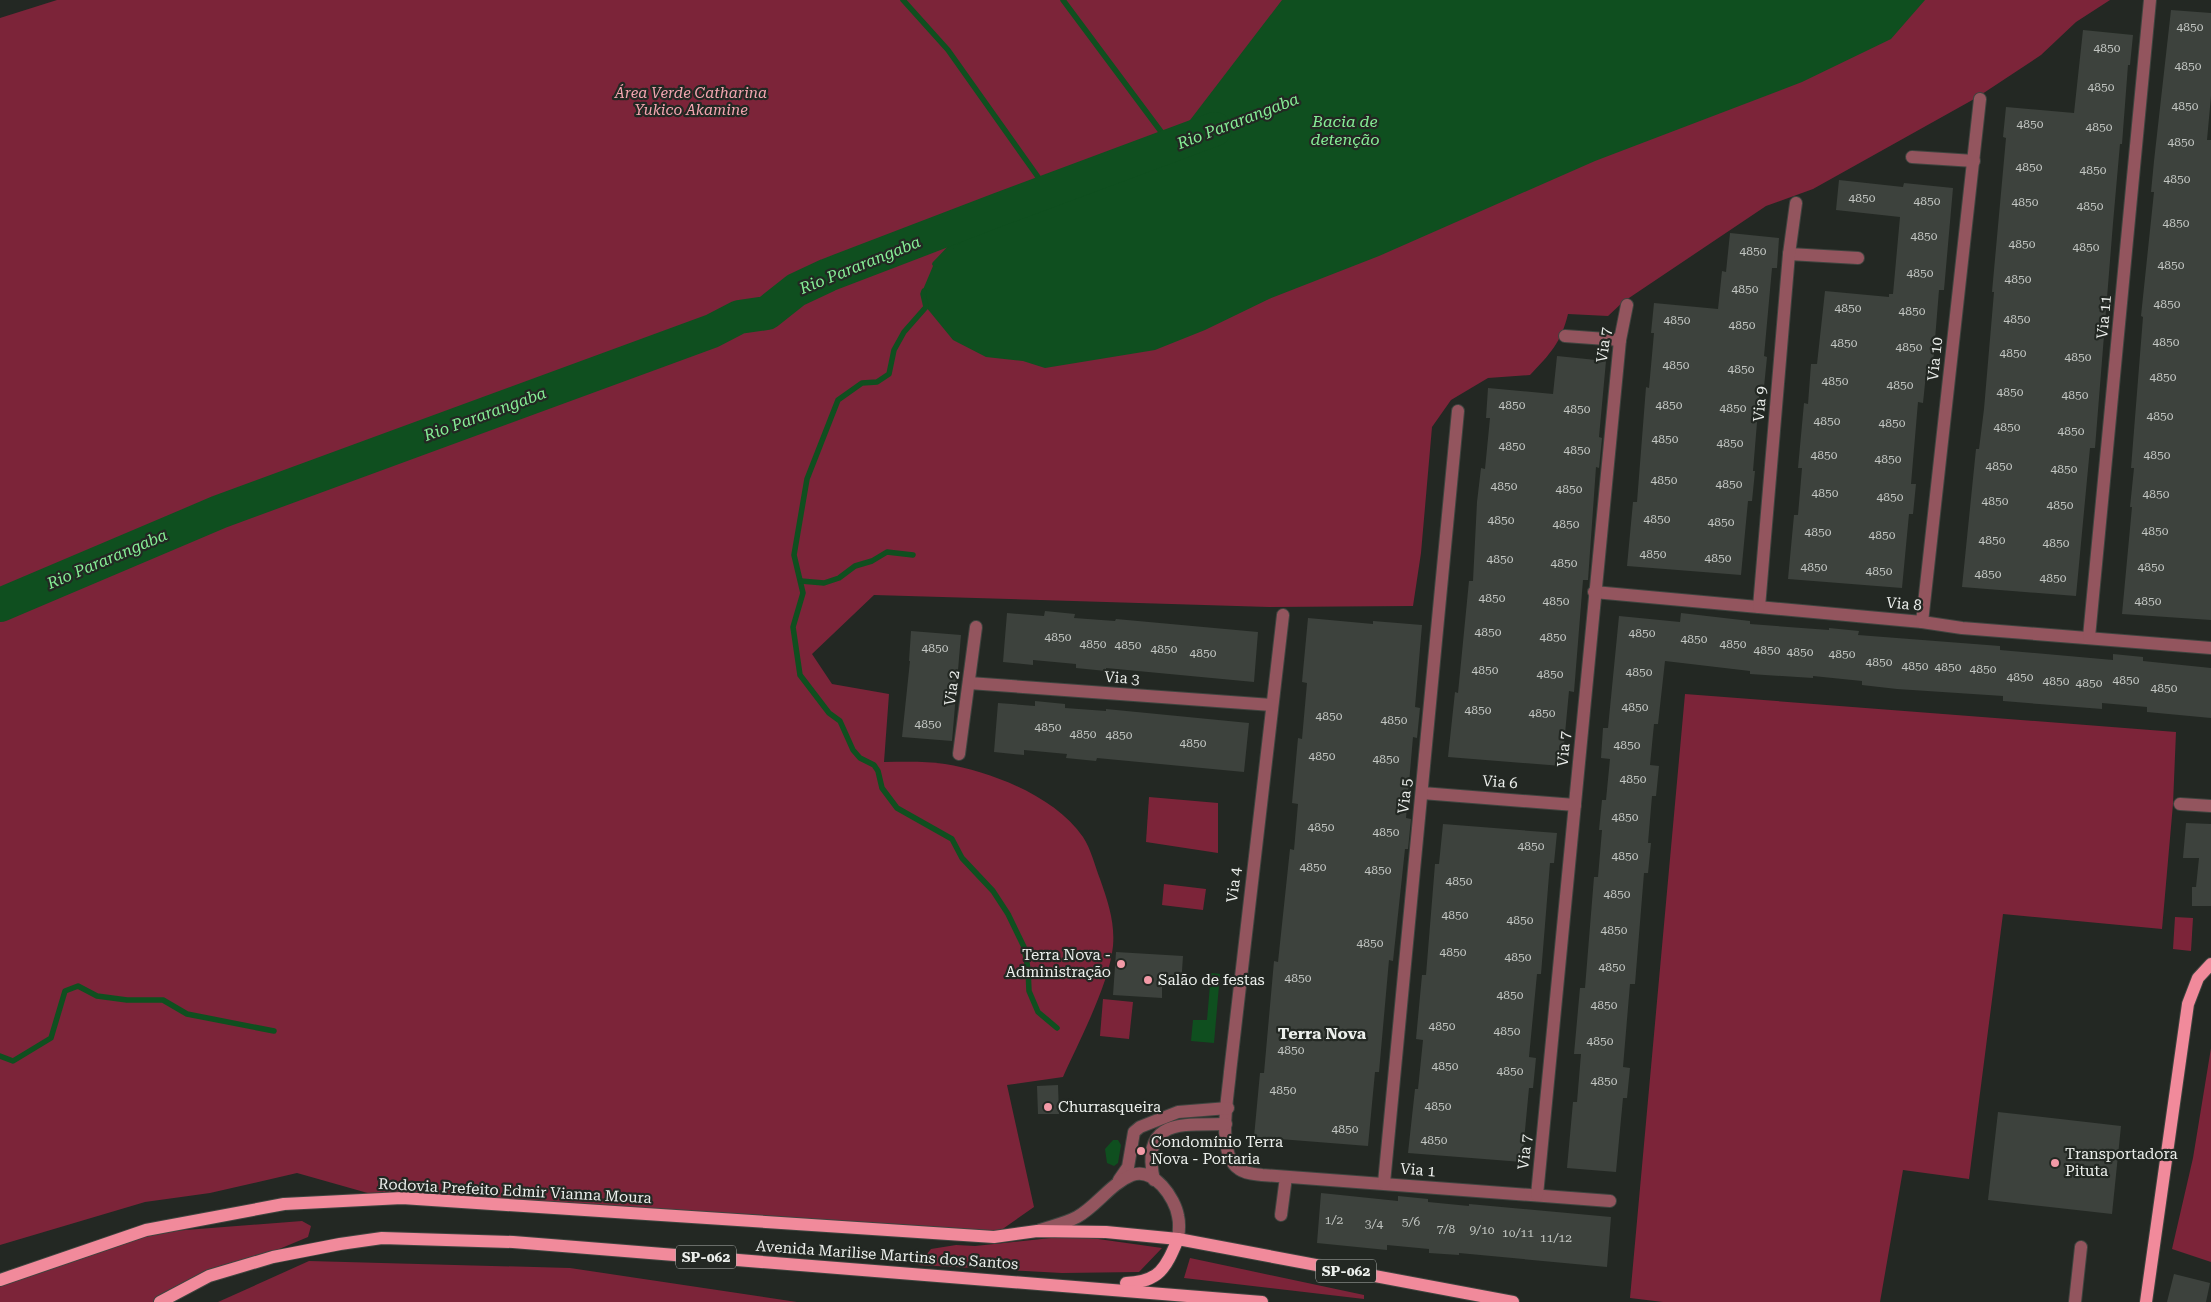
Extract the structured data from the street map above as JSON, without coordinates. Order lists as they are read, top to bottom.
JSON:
{
  "streets": {
    "main road": ["Rodovia Prefeito Edmir Vianna Moura", "Avenida Marilise Martins dos Santos", "SP-062"],
    "street": [
      "Via 11",
      "Via 7",
      "Via 10",
      "Via 9",
      "Via 8",
      "Via 3",
      "Via 2",
      "Via 6",
      "Via 5",
      "Via 4",
      "Via 1"
    ]
  },
  "crossings": [
    ["Via 11", "Via 8"],
    ["Via 7", "Via 8"],
    ["Via 7", "Via 6"],
    ["Via 7", "Via 1"],
    ["Via 10", "Via 8"],
    ["Via 9", "Via 8"],
    ["Via 3", "Via 2"],
    ["Via 3", "Via 4"],
    ["Via 6", "Via 5"],
    ["Via 5", "Via 1"],
    ["Via 4", "Via 1"],
    ["Rodovia Prefeito Edmir Vianna Moura", "SP-062"]
  ],
  "districts": ["Terra Nova"],
  "water": ["Rio Pararangaba", "Bacia de detenção"],
  "parks": ["Área Verde Catharina Yukico Akamine"],
  "places": [
    "Terra Nova - Administração",
    "Salão de festas",
    "Churrasqueira",
    "Condomínio Terra Nova - Portaria",
    "Transportadora Pituta"
  ],
  "house_numbers": [
    "4850",
    "4850",
    "4850",
    "4850",
    "4850",
    "4850",
    "4850",
    "4850",
    "4850",
    "4850",
    "4850",
    "4850",
    "4850",
    "4850",
    "4850",
    "4850",
    "4850",
    "4850",
    "4850",
    "4850",
    "4850",
    "4850",
    "4850",
    "4850",
    "4850",
    "4850",
    "4850",
    "4850",
    "4850",
    "4850",
    "4850",
    "4850",
    "4850",
    "4850",
    "4850",
    "4850",
    "4850",
    "4850",
    "4850",
    "4850",
    "4850",
    "4850",
    "4850",
    "4850",
    "4850",
    "4850",
    "4850",
    "4850",
    "4850",
    "4850",
    "4850",
    "4850",
    "4850",
    "4850",
    "4850",
    "4850",
    "4850",
    "4850",
    "4850",
    "4850",
    "4850",
    "4850",
    "4850",
    "4850",
    "4850",
    "4850",
    "4850",
    "4850",
    "4850",
    "4850",
    "4850",
    "4850",
    "4850",
    "4850",
    "4850",
    "4850",
    "4850",
    "4850",
    "4850",
    "4850",
    "4850",
    "4850",
    "4850",
    "4850",
    "4850",
    "4850",
    "4850",
    "4850",
    "4850",
    "4850",
    "4850",
    "4850",
    "4850",
    "4850",
    "4850",
    "4850",
    "4850",
    "4850",
    "4850",
    "4850",
    "4850",
    "4850",
    "4850",
    "4850",
    "4850",
    "4850",
    "4850",
    "4850",
    "4850",
    "4850",
    "4850",
    "4850",
    "4850",
    "4850",
    "4850",
    "4850",
    "4850",
    "4850",
    "4850",
    "4850",
    "4850",
    "4850",
    "4850",
    "4850",
    "4850",
    "4850",
    "4850",
    "4850",
    "4850",
    "4850",
    "4850",
    "4850",
    "4850",
    "4850",
    "4850",
    "4850",
    "4850",
    "4850",
    "4850",
    "4850",
    "4850",
    "4850",
    "4850",
    "4850",
    "4850",
    "4850",
    "4850",
    "4850",
    "4850",
    "4850",
    "4850",
    "4850",
    "4850",
    "4850",
    "4850",
    "4850",
    "4850",
    "4850",
    "4850",
    "4850",
    "1/2",
    "5/6",
    "3/4",
    "7/8",
    "9/10",
    "10/11",
    "11/12"
  ]
}
